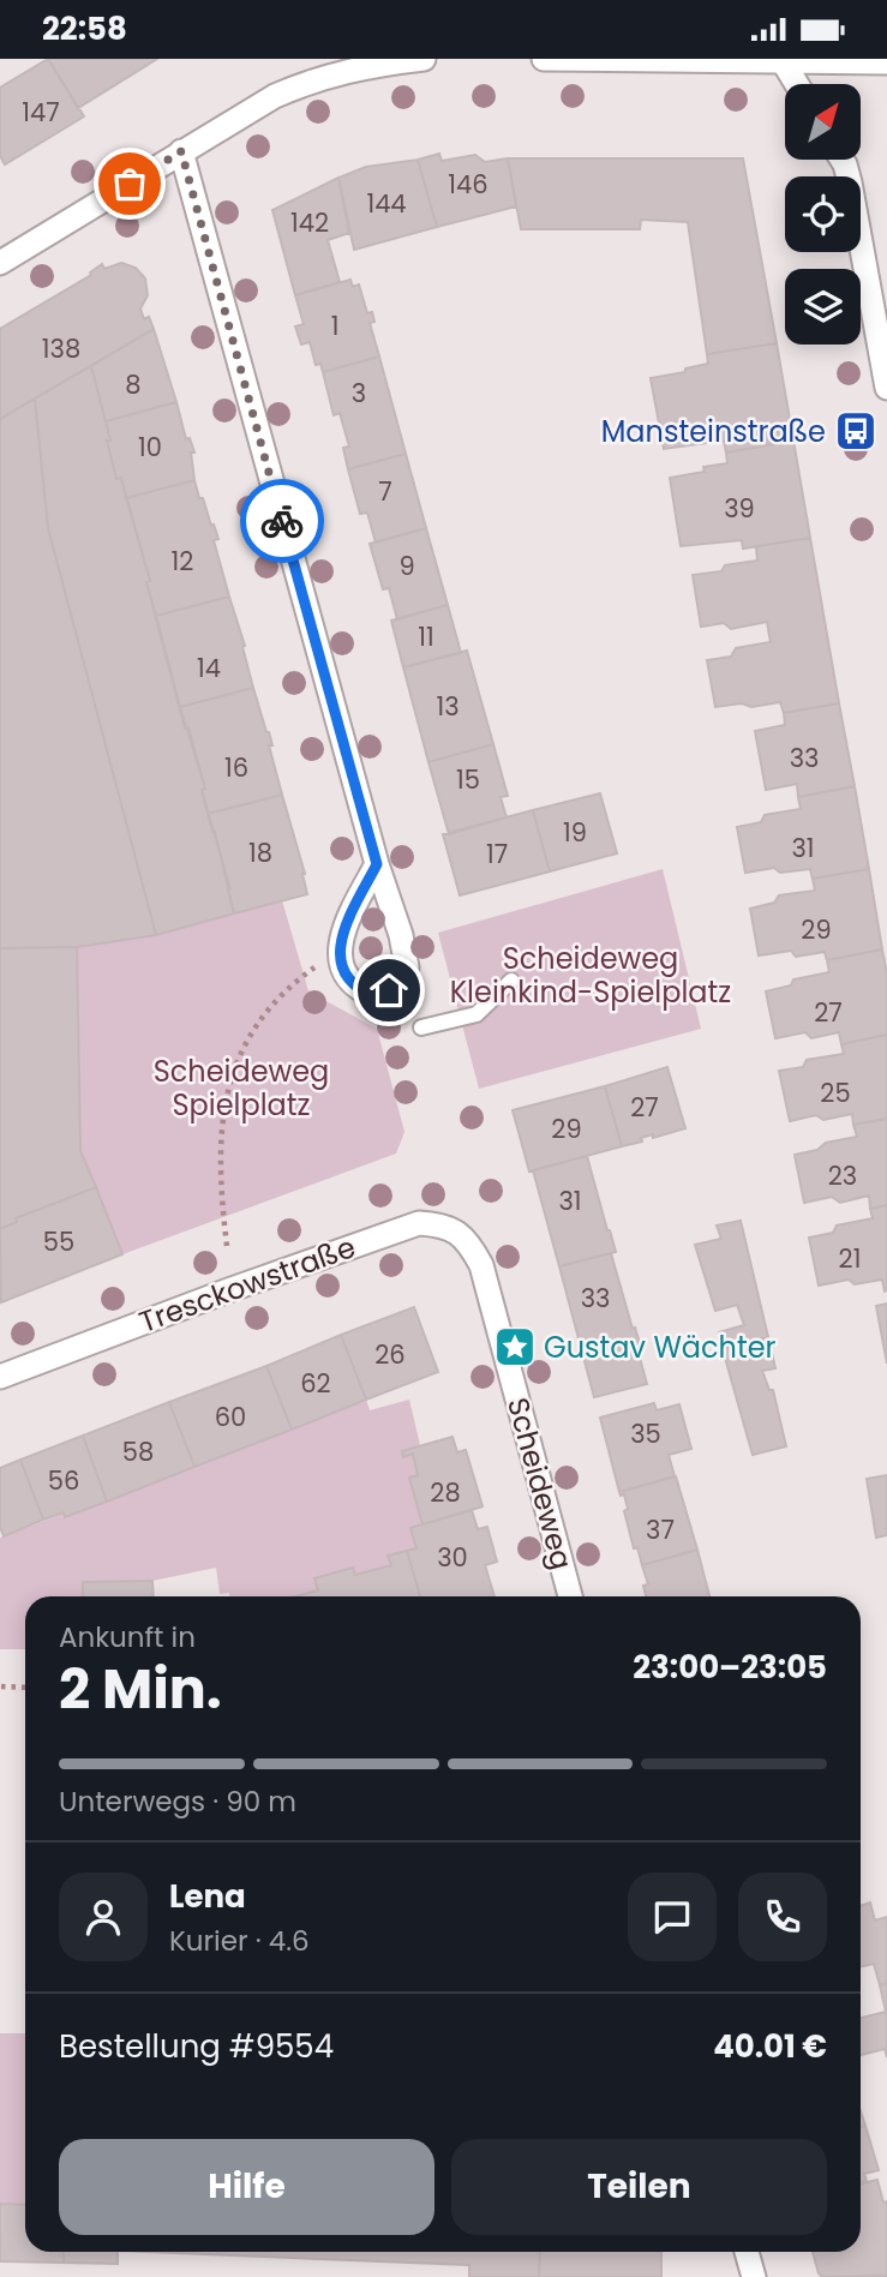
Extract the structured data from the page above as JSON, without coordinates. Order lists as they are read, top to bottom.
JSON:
{
  "streets": {
    "street": ["Tresckowstraße", "Scheideweg"]
  },
  "crossings": [
    ["Tresckowstraße", "Scheideweg"]
  ],
  "parks": ["Scheideweg Kleinkind-Spielplatz", "Scheideweg Spielplatz"],
  "places": {
    "bus stop": ["Mansteinstraße"],
    "place": ["Gustav Wächter"]
  },
  "house_numbers": [
    "147",
    "146",
    "144",
    "142",
    "1",
    "138",
    "8",
    "3",
    "10",
    "7",
    "39",
    "12",
    "9",
    "11",
    "14",
    "13",
    "33",
    "16",
    "15",
    "19",
    "31",
    "18",
    "17",
    "29",
    "27",
    "25",
    "27",
    "29",
    "23",
    "31",
    "55",
    "21",
    "33",
    "26",
    "62",
    "60",
    "35",
    "58",
    "56",
    "28",
    "37",
    "30"
  ],
  "north": "top right",
  "page": {
    "status": "22:58",
    "heading": ["2 Min.", "Ankunft in", "23:00–23:05"],
    "panel": [
      "Lena",
      "Kurier · 4.6",
      "Bestellung #9554",
      "40.01 €"
    ],
    "bar": "Unterwegs · 90 m",
    "buttons": ["Hilfe", "Teilen"]
  }
}
